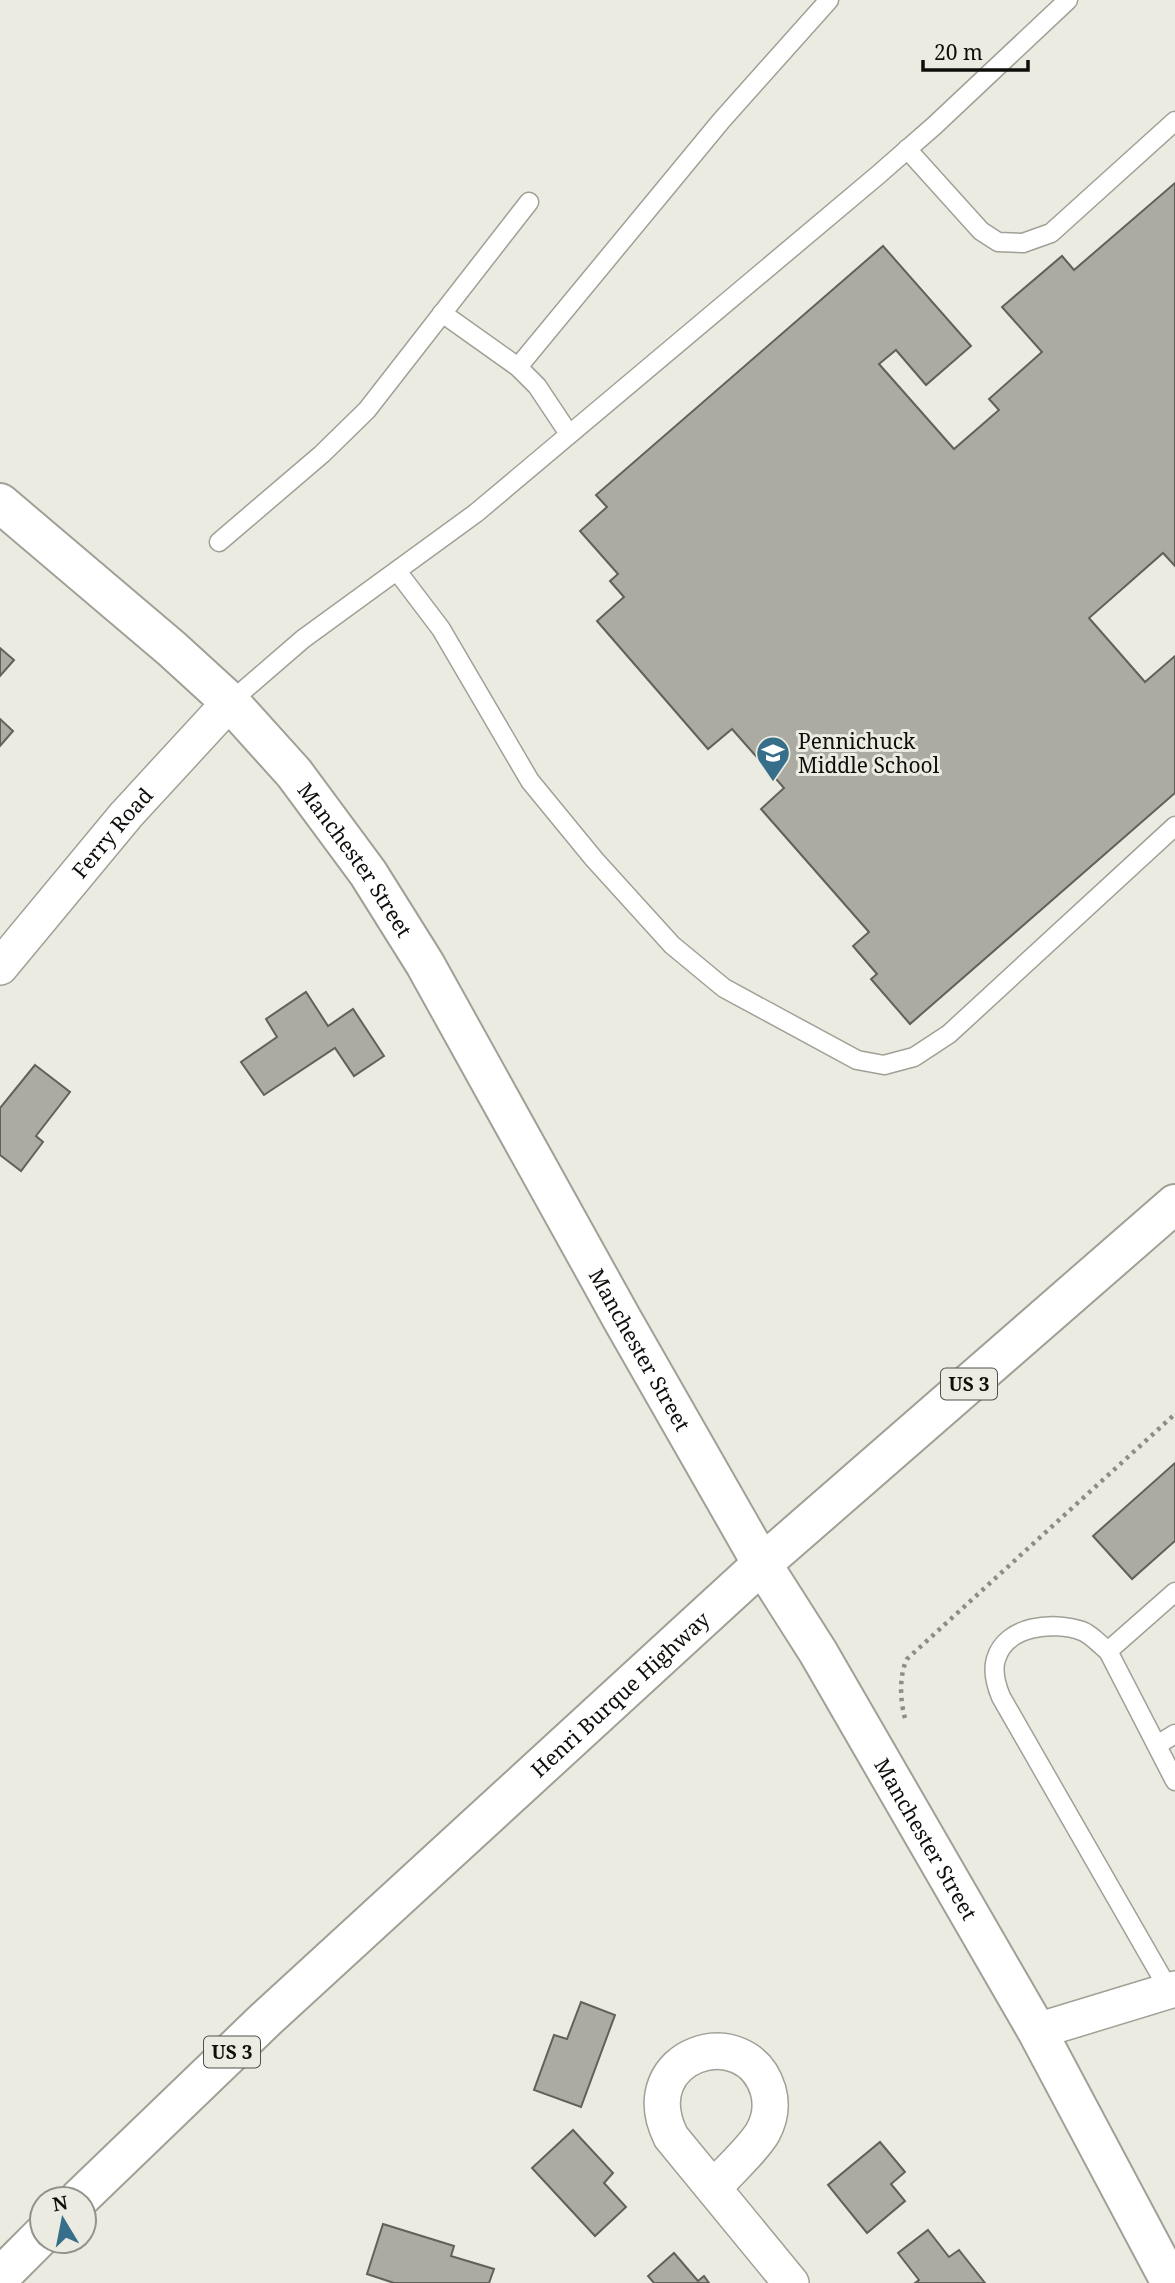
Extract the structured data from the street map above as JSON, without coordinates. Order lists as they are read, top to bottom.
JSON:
{
  "streets": {
    "street": [
      "Ferry Road",
      "Manchester Street",
      "US 3",
      "Henri Burque Highway"
    ]
  },
  "crossings": [
    ["Ferry Road", "Manchester Street"],
    ["Manchester Street", "Henri Burque Highway"]
  ],
  "places": {
    "school or university": ["Pennichuck Middle School"]
  },
  "scale_bar": "20 m",
  "north": "top"
}
